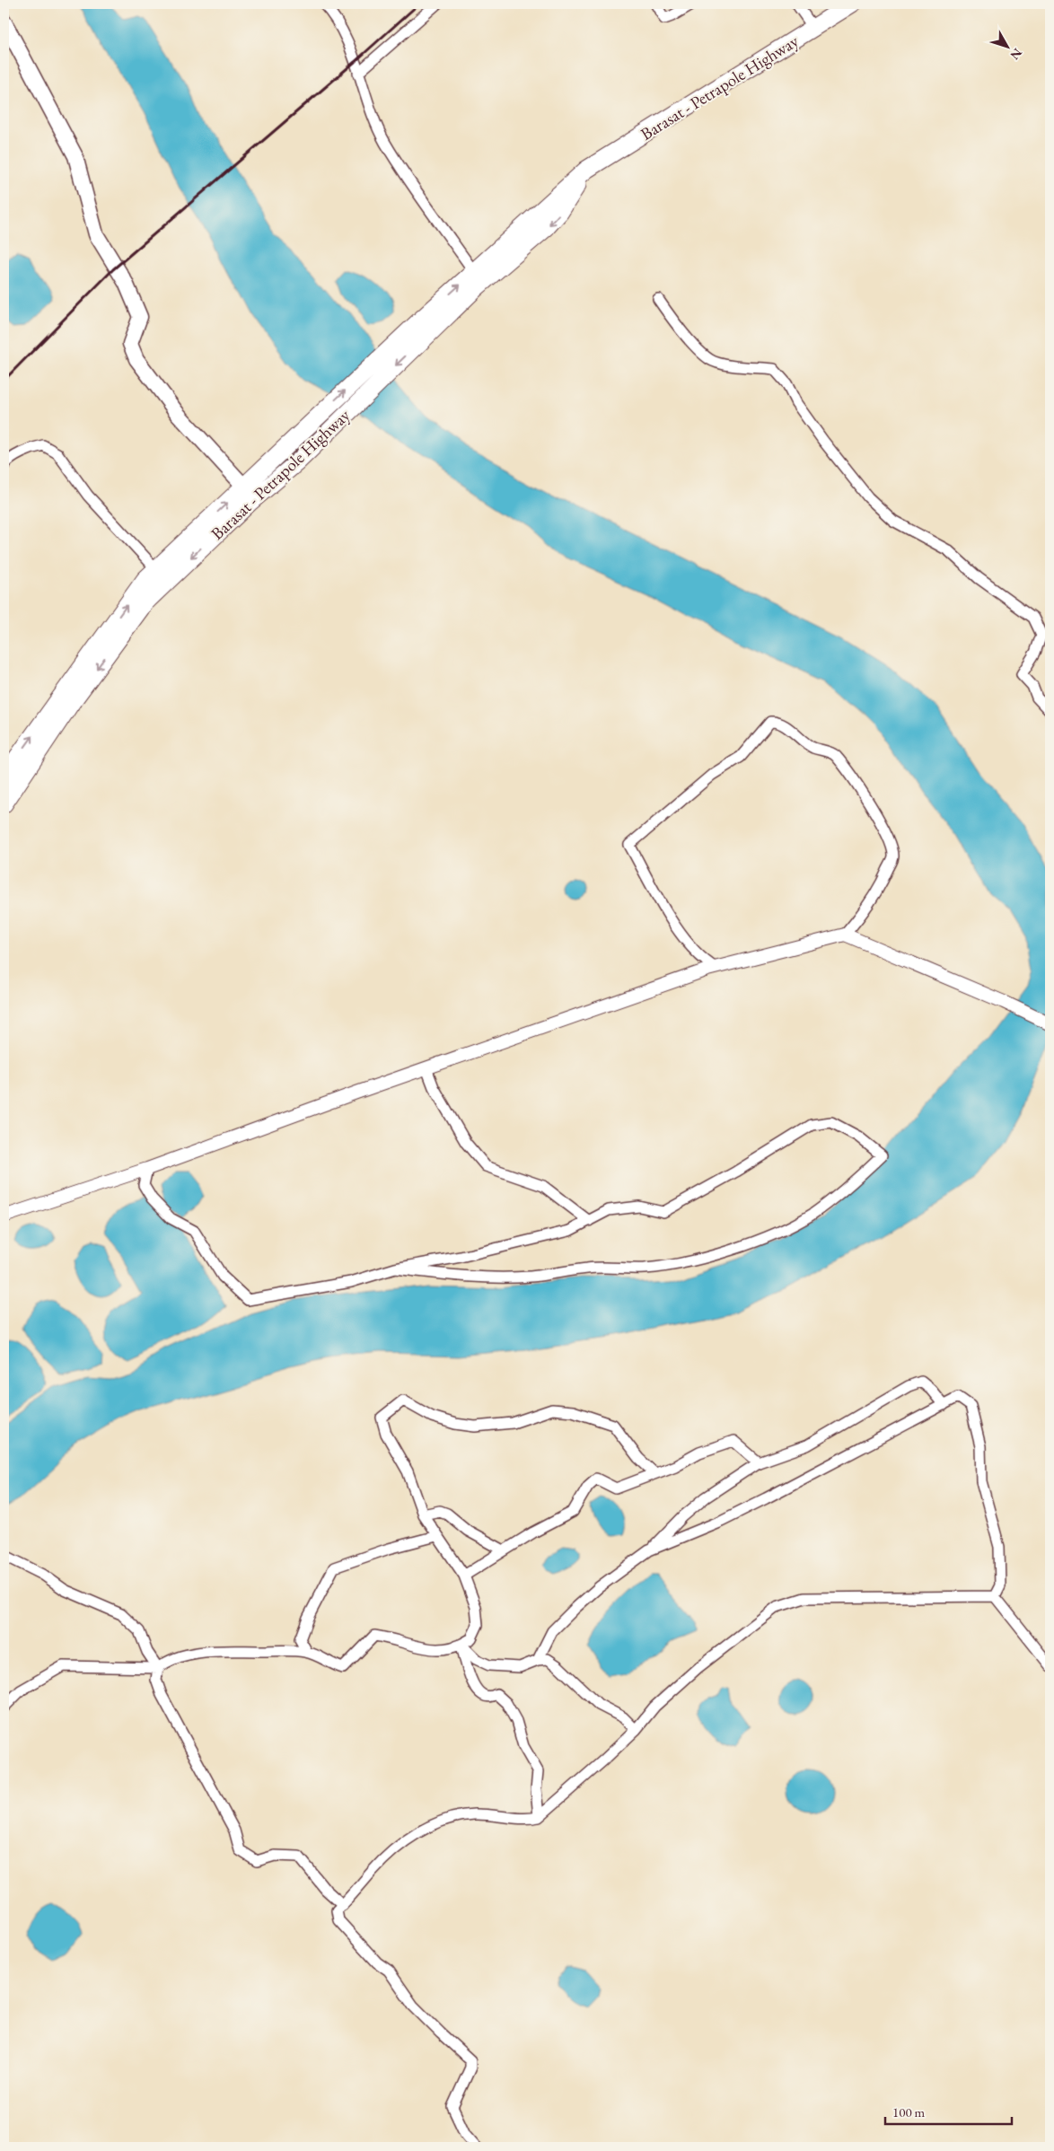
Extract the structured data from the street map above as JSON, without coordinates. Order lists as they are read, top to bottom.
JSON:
{
  "streets": {
    "highway": ["Barasat - Petrapole Highway"]
  },
  "scale_bar": "100 m",
  "north": "bottom right"
}
